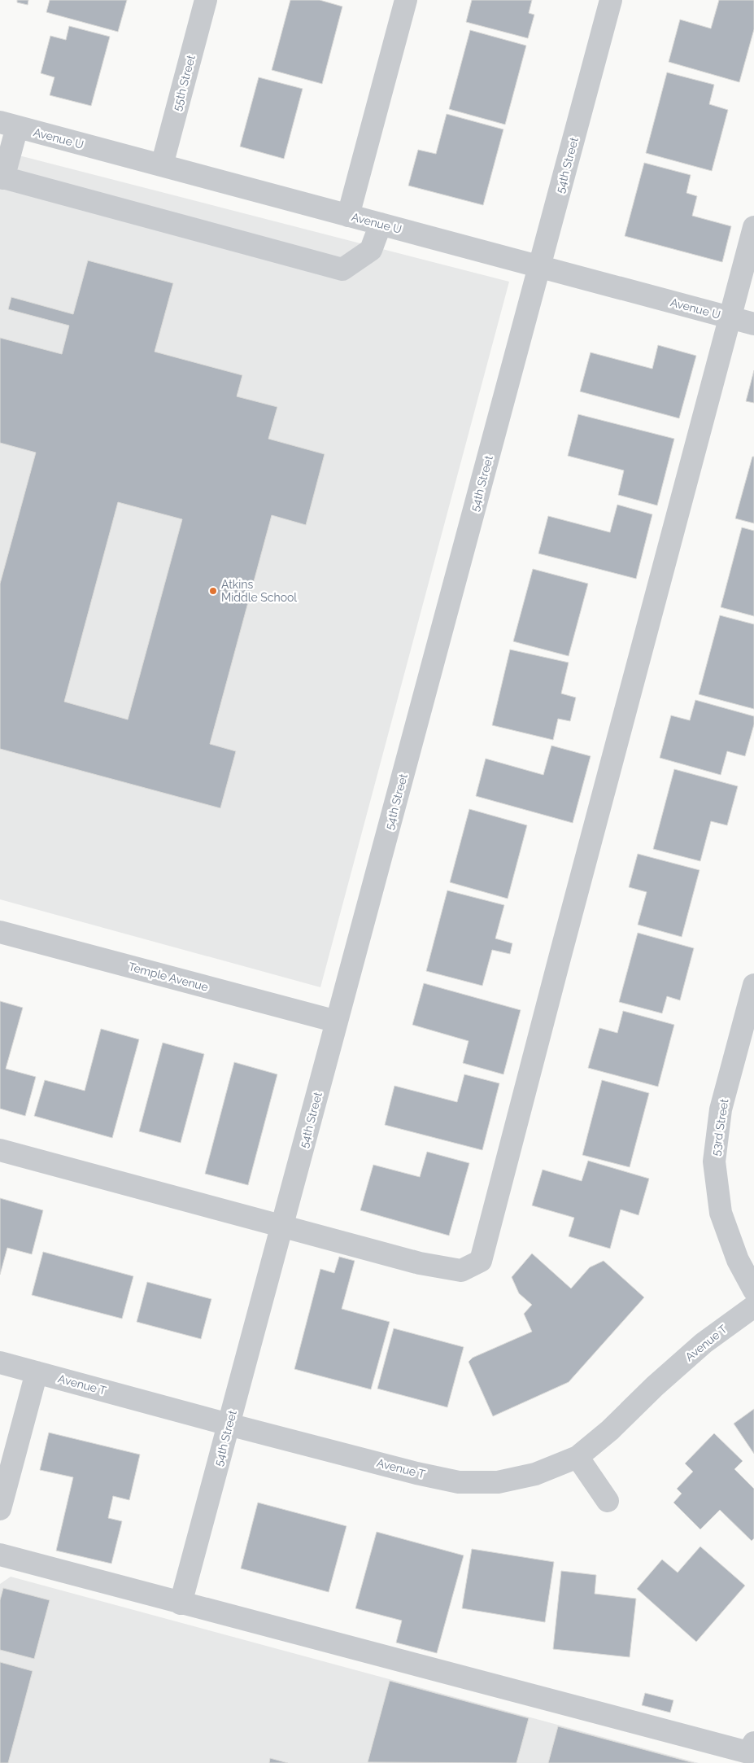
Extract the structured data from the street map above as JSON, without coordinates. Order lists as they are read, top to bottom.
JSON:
{
  "streets": {
    "street": [
      "55th Street",
      "Avenue U",
      "54th Street",
      "Temple Avenue",
      "53rd Street",
      "Avenue T"
    ]
  },
  "crossings": [
    ["55th Street", "Avenue U"],
    ["Avenue U", "54th Street"],
    ["54th Street", "Temple Avenue"],
    ["54th Street", "Avenue T"]
  ],
  "places": ["Atkins Middle School"]
}
